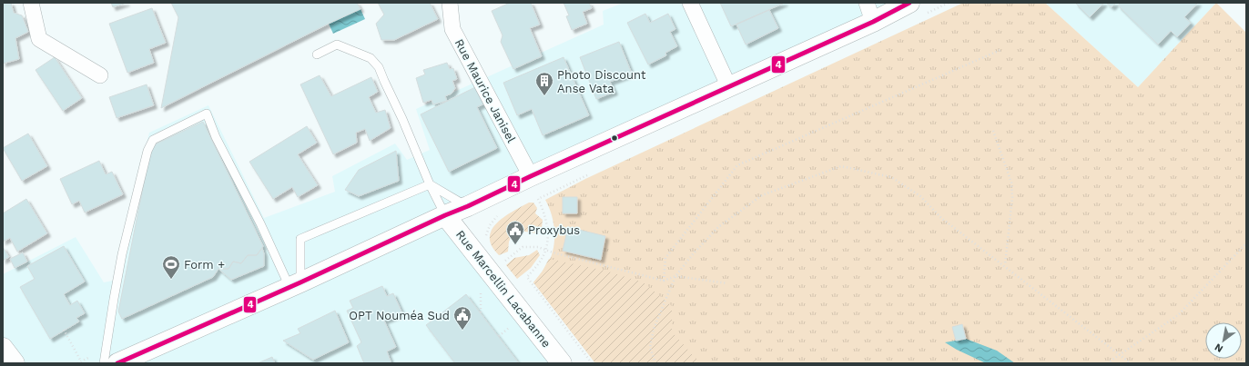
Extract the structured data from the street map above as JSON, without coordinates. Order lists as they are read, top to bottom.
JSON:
{
  "streets": {
    "main road": ["Rue Marcellin Lacabanne"],
    "street": ["Rue Maurice Janisel"]
  },
  "places": {
    "building": ["Photo Discount Anse Vata"],
    "public building": ["Proxybus", "OPT Nouméa Sud"],
    "sports": ["Form +"]
  },
  "lines": ["transit line 4"],
  "north": "bottom left"
}
